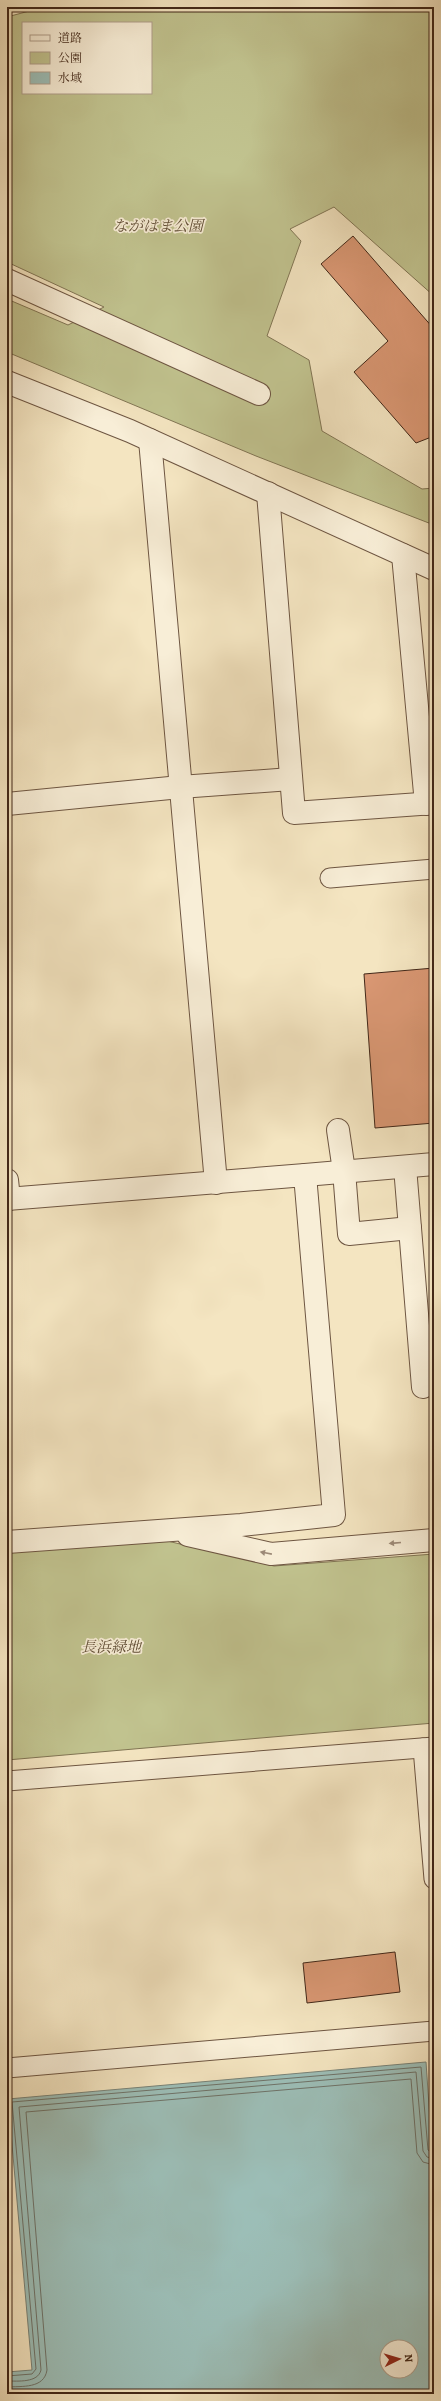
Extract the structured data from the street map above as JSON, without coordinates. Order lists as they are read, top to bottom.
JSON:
{
  "parks": ["ながはま公園", "長浜緑地"],
  "legend": ["道路", "公園", "水域"],
  "north": "right"
}
